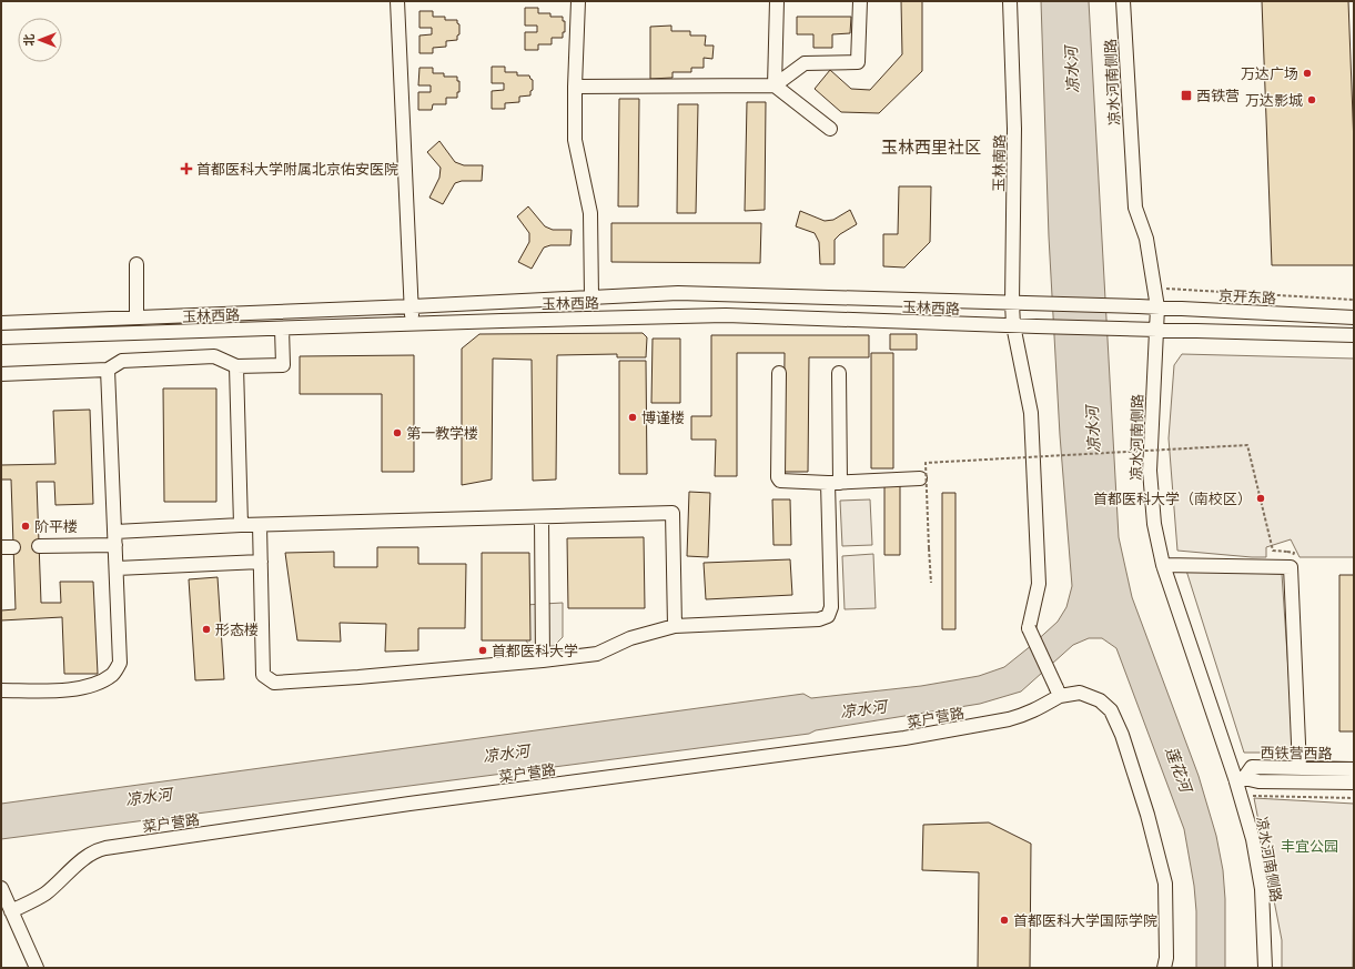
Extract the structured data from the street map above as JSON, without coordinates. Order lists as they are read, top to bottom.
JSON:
{
  "streets": {
    "street": [
      "凉水河南侧路",
      "玉林南路",
      "京开东路",
      "玉林西路",
      "菜户营路",
      "西铁营西路"
    ]
  },
  "crossings": [
    ["凉水河南侧路", "京开东路"],
    ["凉水河南侧路", "玉林西路"],
    ["凉水河南侧路", "西铁营西路"],
    ["玉林南路", "玉林西路"],
    ["玉林南路", "菜户营路"],
    ["京开东路", "玉林西路"]
  ],
  "districts": ["玉林西里社区"],
  "water": ["凉水河", "莲花河"],
  "parks": ["丰宜公园"],
  "places": {
    "other": [
      "万达广场",
      "万达影城",
      "博谨楼",
      "第一教学楼",
      "首都医科大学（南校区）",
      "阶平楼",
      "形态楼",
      "首都医科大学",
      "首都医科大学国际学院"
    ],
    "transit": ["西铁营"],
    "health": ["首都医科大学附属北京佑安医院"]
  },
  "north": "left"
}
